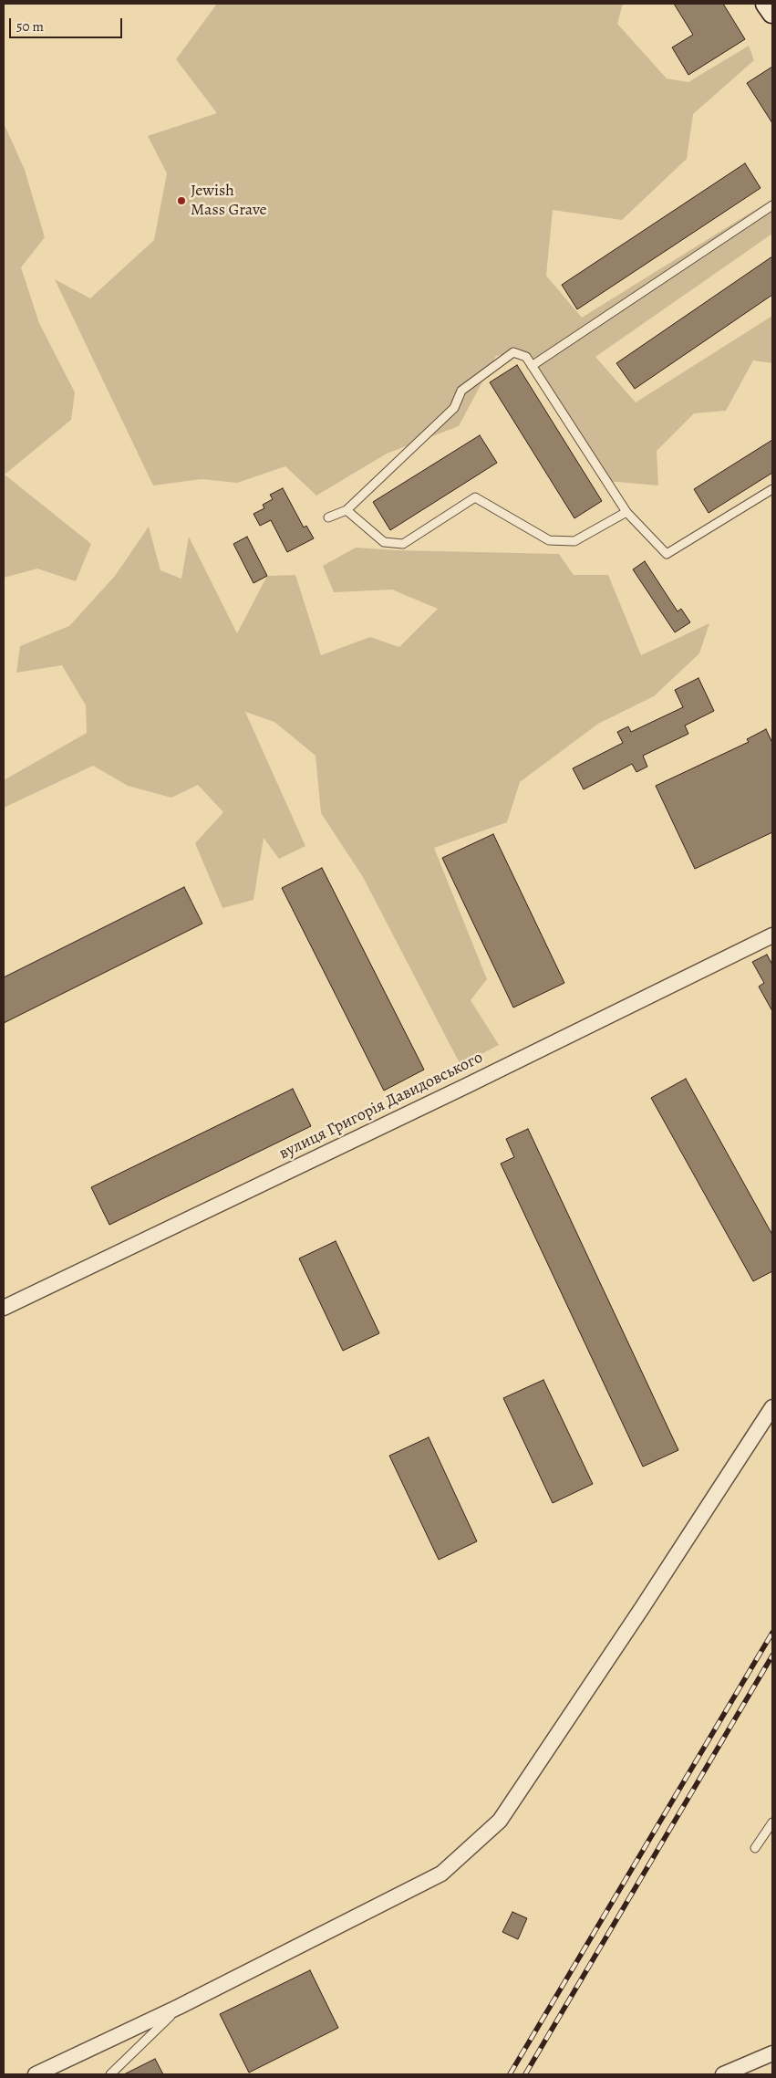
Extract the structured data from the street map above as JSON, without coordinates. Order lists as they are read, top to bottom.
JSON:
{
  "streets": {
    "street": ["вулиця Григорія Давидовського"]
  },
  "places": ["Jewish Mass Grave"],
  "scale_bar": "50 m"
}
